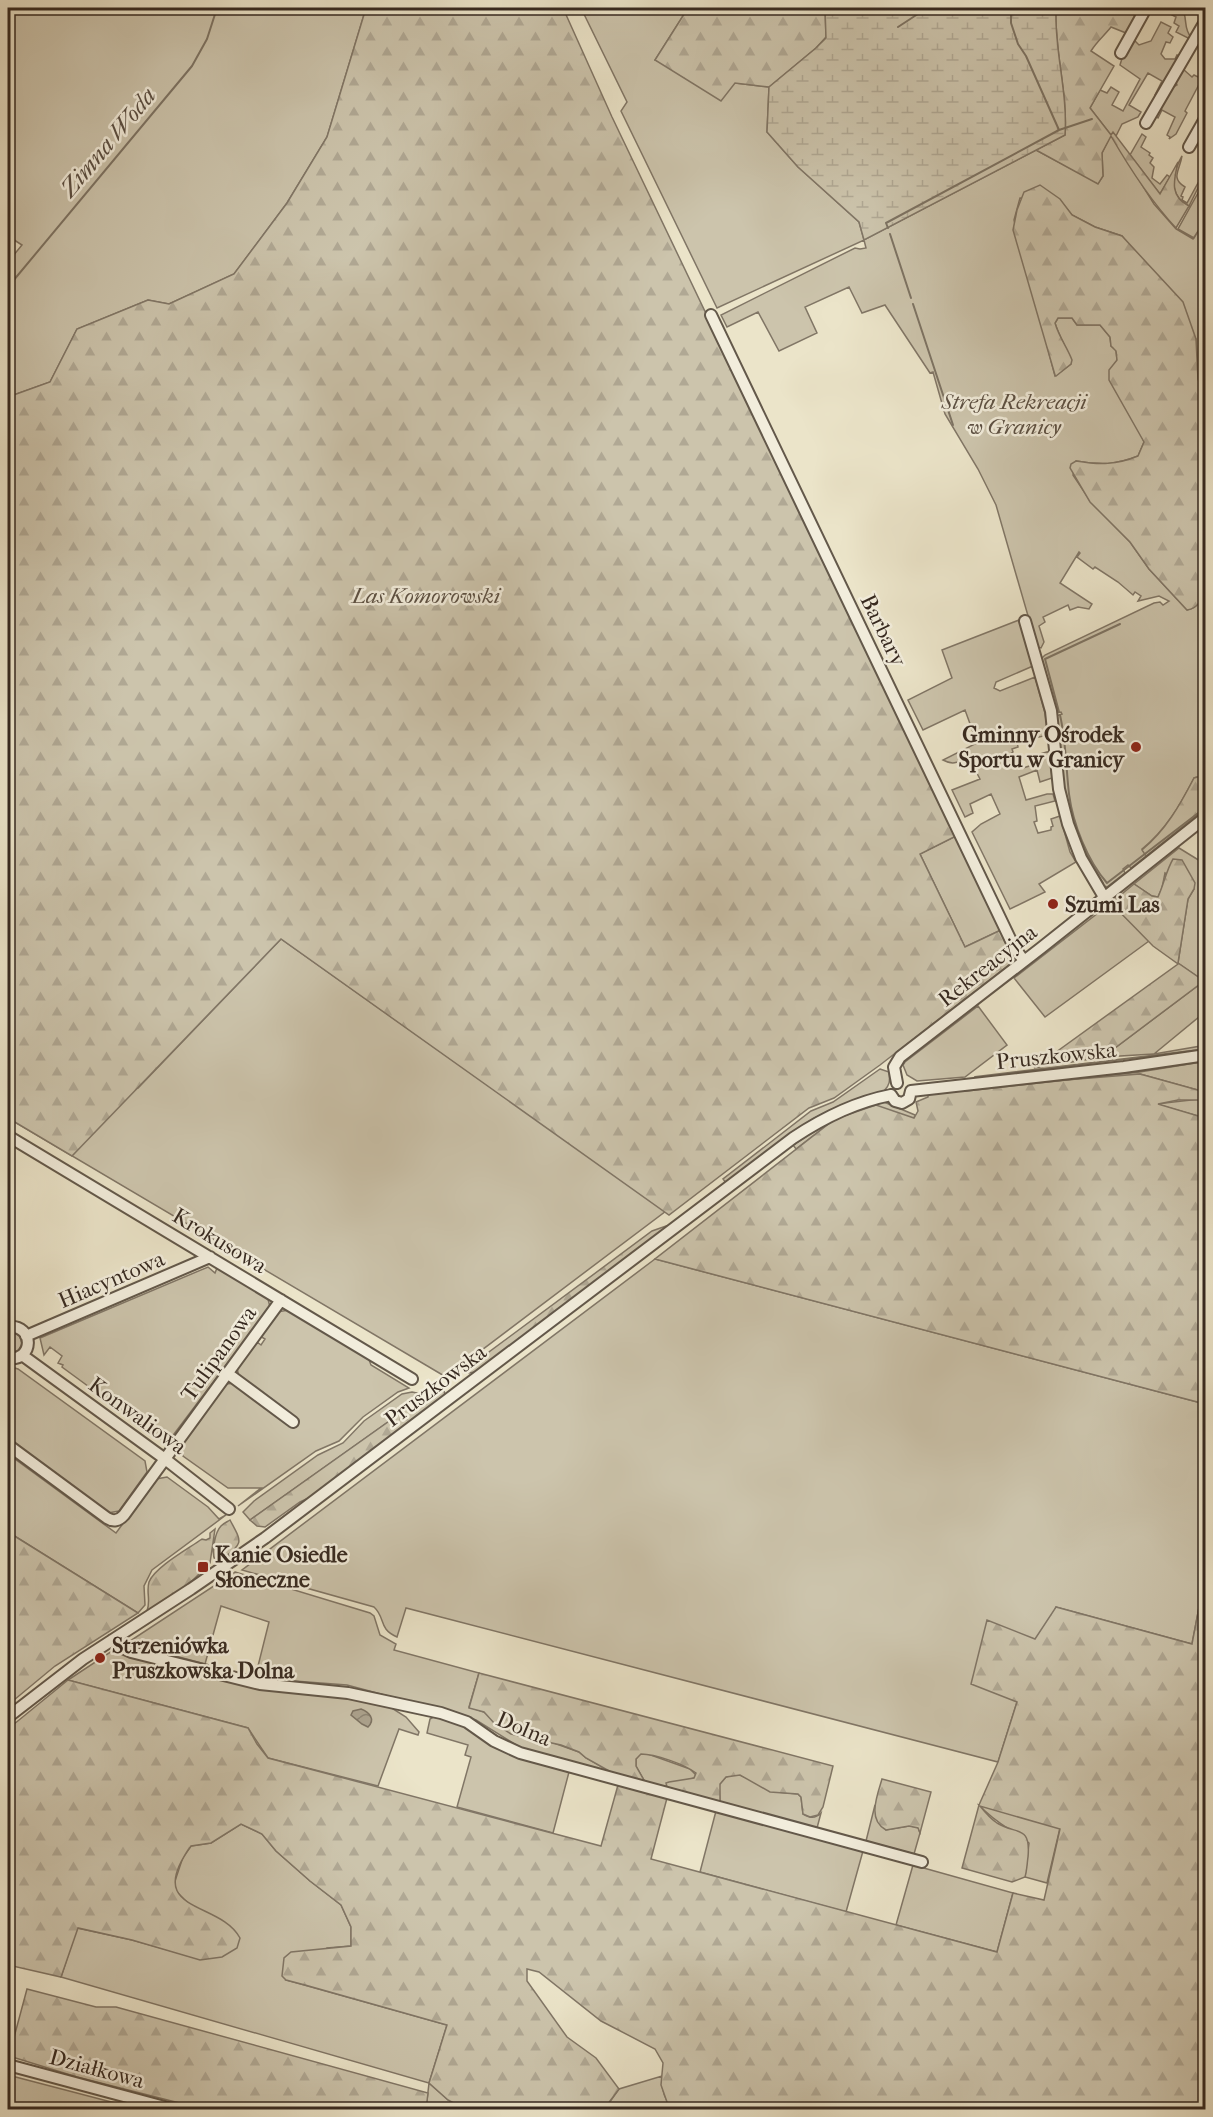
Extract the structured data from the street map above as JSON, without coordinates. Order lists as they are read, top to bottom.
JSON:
{
  "streets": {
    "street": [
      "Barbary",
      "Rekreacyjna",
      "Pruszkowska",
      "Krokusowa",
      "Hiacyntowa",
      "Tulipanowa",
      "Konwaliowa",
      "Dolna",
      "Działkowa"
    ]
  },
  "crossings": [
    ["Barbary", "Rekreacyjna"],
    ["Rekreacyjna", "Pruszkowska"],
    ["Pruszkowska", "Dolna"],
    ["Krokusowa", "Hiacyntowa"],
    ["Krokusowa", "Tulipanowa"],
    ["Tulipanowa", "Konwaliowa"]
  ],
  "water": ["Zimna Woda"],
  "parks": ["Strefa Rekreacji w Granicy", "Las Komorowski"],
  "places": {
    "other": ["Gminny Ośrodek Sportu w Granicy", "Szumi Las", "Strzeniówka Pruszkowska Dolna"],
    "transit": ["Kanie Osiedle Słoneczne"]
  }
}
